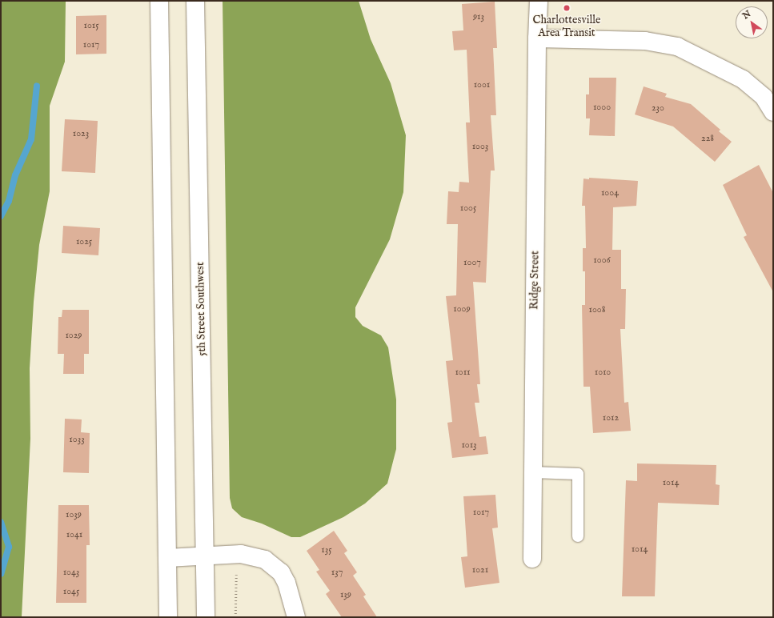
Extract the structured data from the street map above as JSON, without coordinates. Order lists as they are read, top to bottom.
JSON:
{
  "streets": {
    "main road": ["Ridge Street", "5th Street Southwest"]
  },
  "places": ["Charlottesville Area Transit"],
  "house_numbers": [
    "913",
    "1015",
    "1017",
    "1001",
    "1000",
    "230",
    "1023",
    "228",
    "1003",
    "1004",
    "1005",
    "1025",
    "1006",
    "1007",
    "1009",
    "1008",
    "1029",
    "1011",
    "1010",
    "1012",
    "1033",
    "1013",
    "1014",
    "1017",
    "1039",
    "1041",
    "1014",
    "135",
    "1021",
    "1043",
    "137",
    "1045",
    "139"
  ],
  "north": "top left"
}
